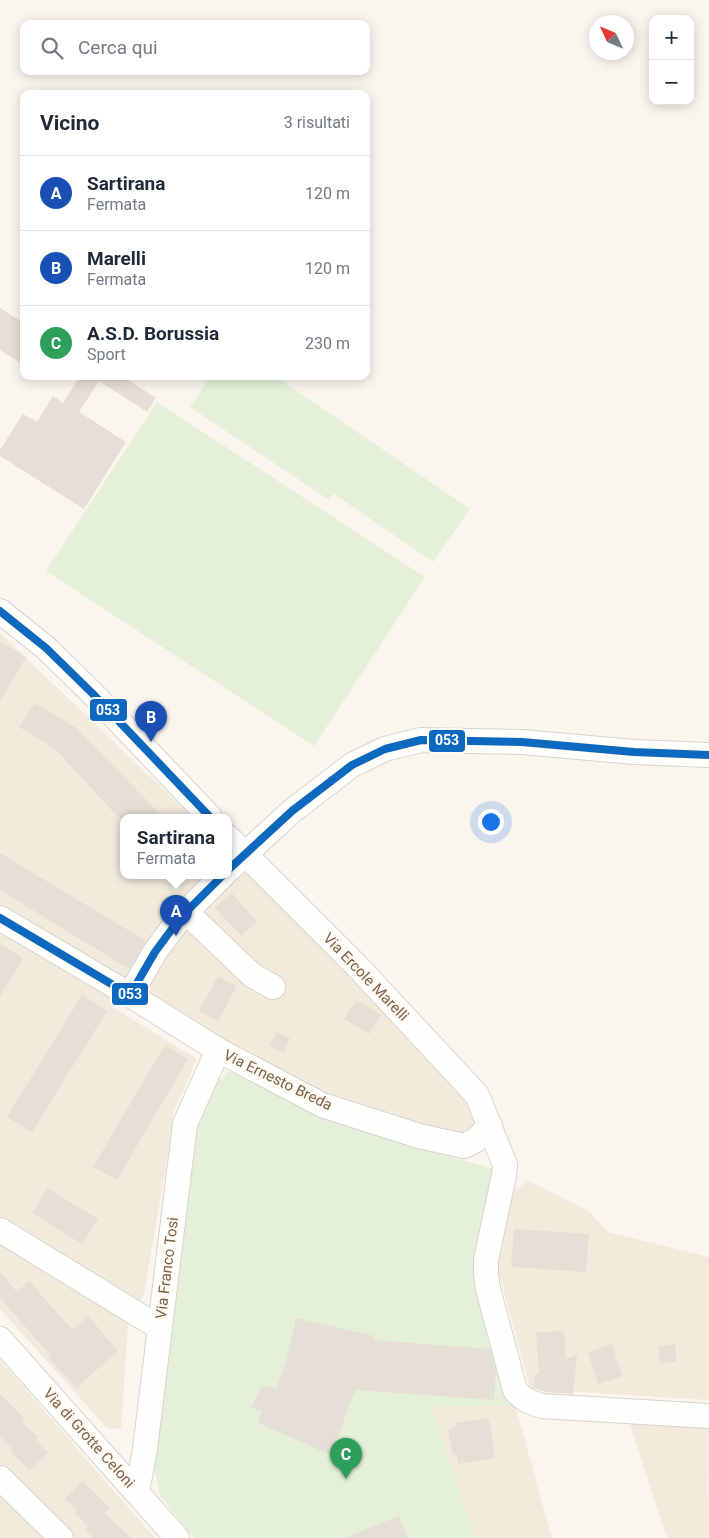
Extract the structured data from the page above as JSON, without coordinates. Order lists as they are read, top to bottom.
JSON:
{
  "streets": {
    "street": [
      "Via Ercole Marelli",
      "Via Ernesto Breda",
      "Via Franco Tosi",
      "Via di Grotte Celoni"
    ]
  },
  "crossings": [
    ["Via Ercole Marelli", "Via Ernesto Breda"],
    ["Via Ernesto Breda", "Via Franco Tosi"],
    ["Via Franco Tosi", "Via di Grotte Celoni"]
  ],
  "lines": ["transit line 053"],
  "north": "top left",
  "page": {
    "map_buttons": ["+", "−"],
    "search": "Cerca qui",
    "heading": ["Vicino", "3 risultati"],
    "list": [
      {
        "mark": "A",
        "name": "Sartirana",
        "note": "Fermata",
        "value": "120 m"
      },
      {
        "mark": "B",
        "name": "Marelli",
        "note": "Fermata",
        "value": "120 m"
      },
      {
        "mark": "C",
        "name": "A.S.D. Borussia",
        "note": "Sport",
        "value": "230 m"
      }
    ],
    "pins": ["B", "A", "C"],
    "popup": ["Sartirana", "Fermata"]
  }
}
